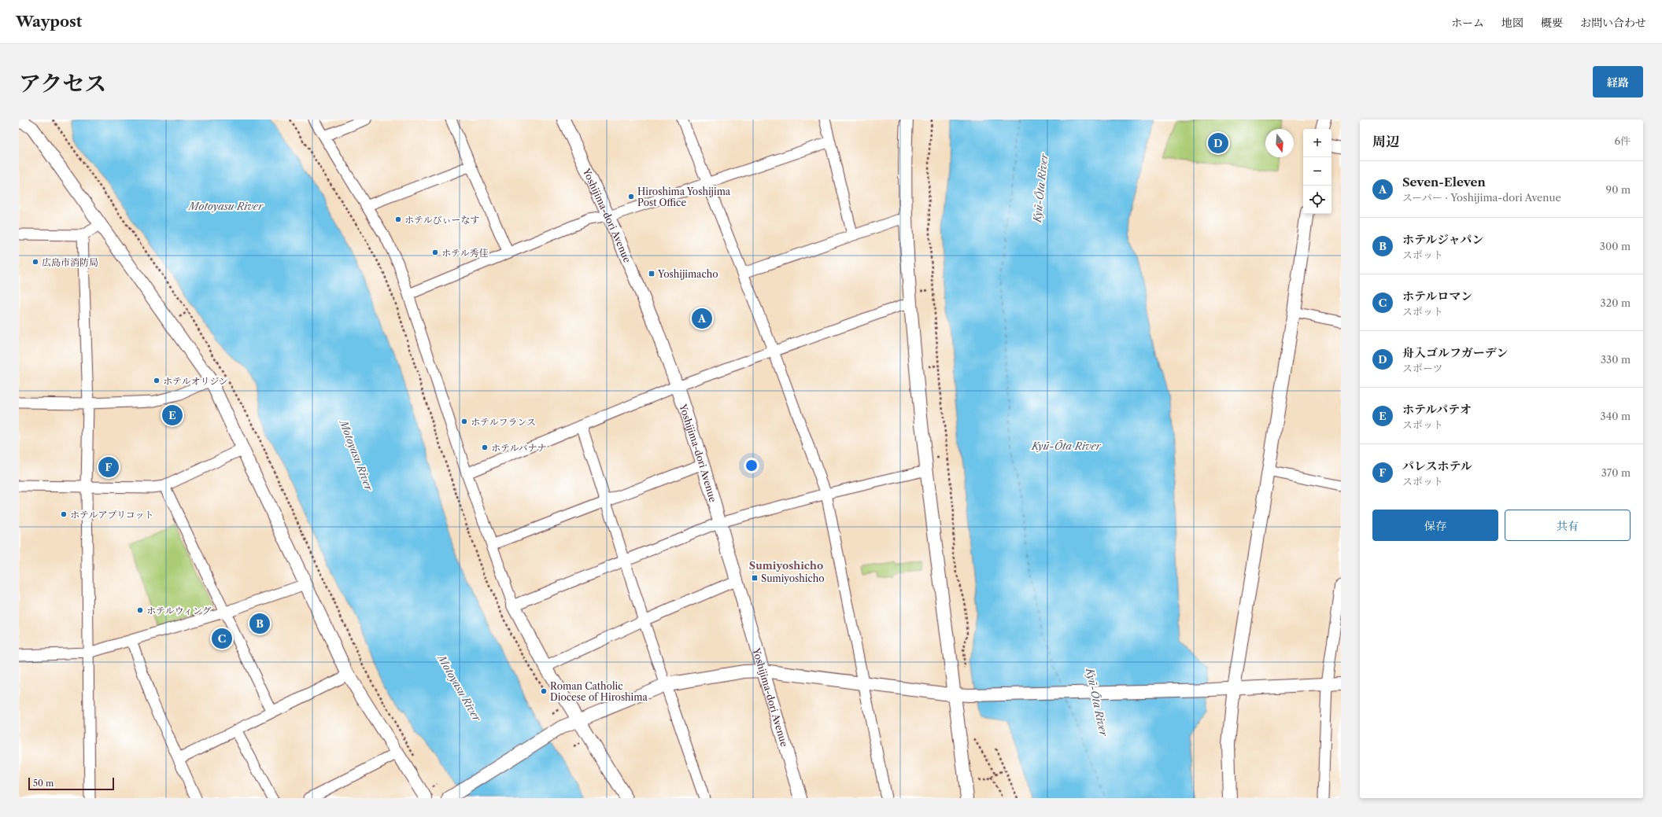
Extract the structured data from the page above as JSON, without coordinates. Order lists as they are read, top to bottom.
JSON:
{
  "streets": {
    "street": ["Yoshijima-dori Avenue"]
  },
  "districts": ["Sumiyoshicho"],
  "water": ["Kyū-Ōta River", "Motoyasu River"],
  "places": {
    "other": [
      "Hiroshima Yoshijima Post Office",
      "ホテルびぃーなす",
      "ホテル秀佳",
      "広島市消防局",
      "ホテルオリジン",
      "ホテルフランス",
      "ホテルバナナ",
      "ホテルアプリコット",
      "ホテルウィング",
      "Roman Catholic Diocese of Hiroshima"
    ],
    "transit": ["Yoshijimacho", "Sumiyoshicho"]
  },
  "scale_bar": "50 m",
  "north": "bottom",
  "page": {
    "header": "Waypost",
    "nav": [
      "ホーム",
      "地図",
      "概要",
      "お問い合わせ"
    ],
    "title": "アクセス",
    "buttons": [
      "経路",
      ["保存", "共有"]
    ],
    "heading": ["周辺", "6件"],
    "map_buttons": ["+", "−"],
    "pins": [
      "D",
      "A",
      "E",
      "F",
      "B",
      "C"
    ],
    "list": [
      {
        "mark": "A",
        "name": "Seven-Eleven",
        "note": "スーパー · Yoshijima-dori Avenue",
        "value": "90 m"
      },
      {
        "mark": "B",
        "name": "ホテルジャパン",
        "note": "スポット",
        "value": "300 m"
      },
      {
        "mark": "C",
        "name": "ホテルロマン",
        "note": "スポット",
        "value": "320 m"
      },
      {
        "mark": "D",
        "name": "舟入ゴルフガーデン",
        "note": "スポーツ",
        "value": "330 m"
      },
      {
        "mark": "E",
        "name": "ホテルパテオ",
        "note": "スポット",
        "value": "340 m"
      },
      {
        "mark": "F",
        "name": "パレスホテル",
        "note": "スポット",
        "value": "370 m"
      }
    ],
    "scale": "50 m"
  }
}
